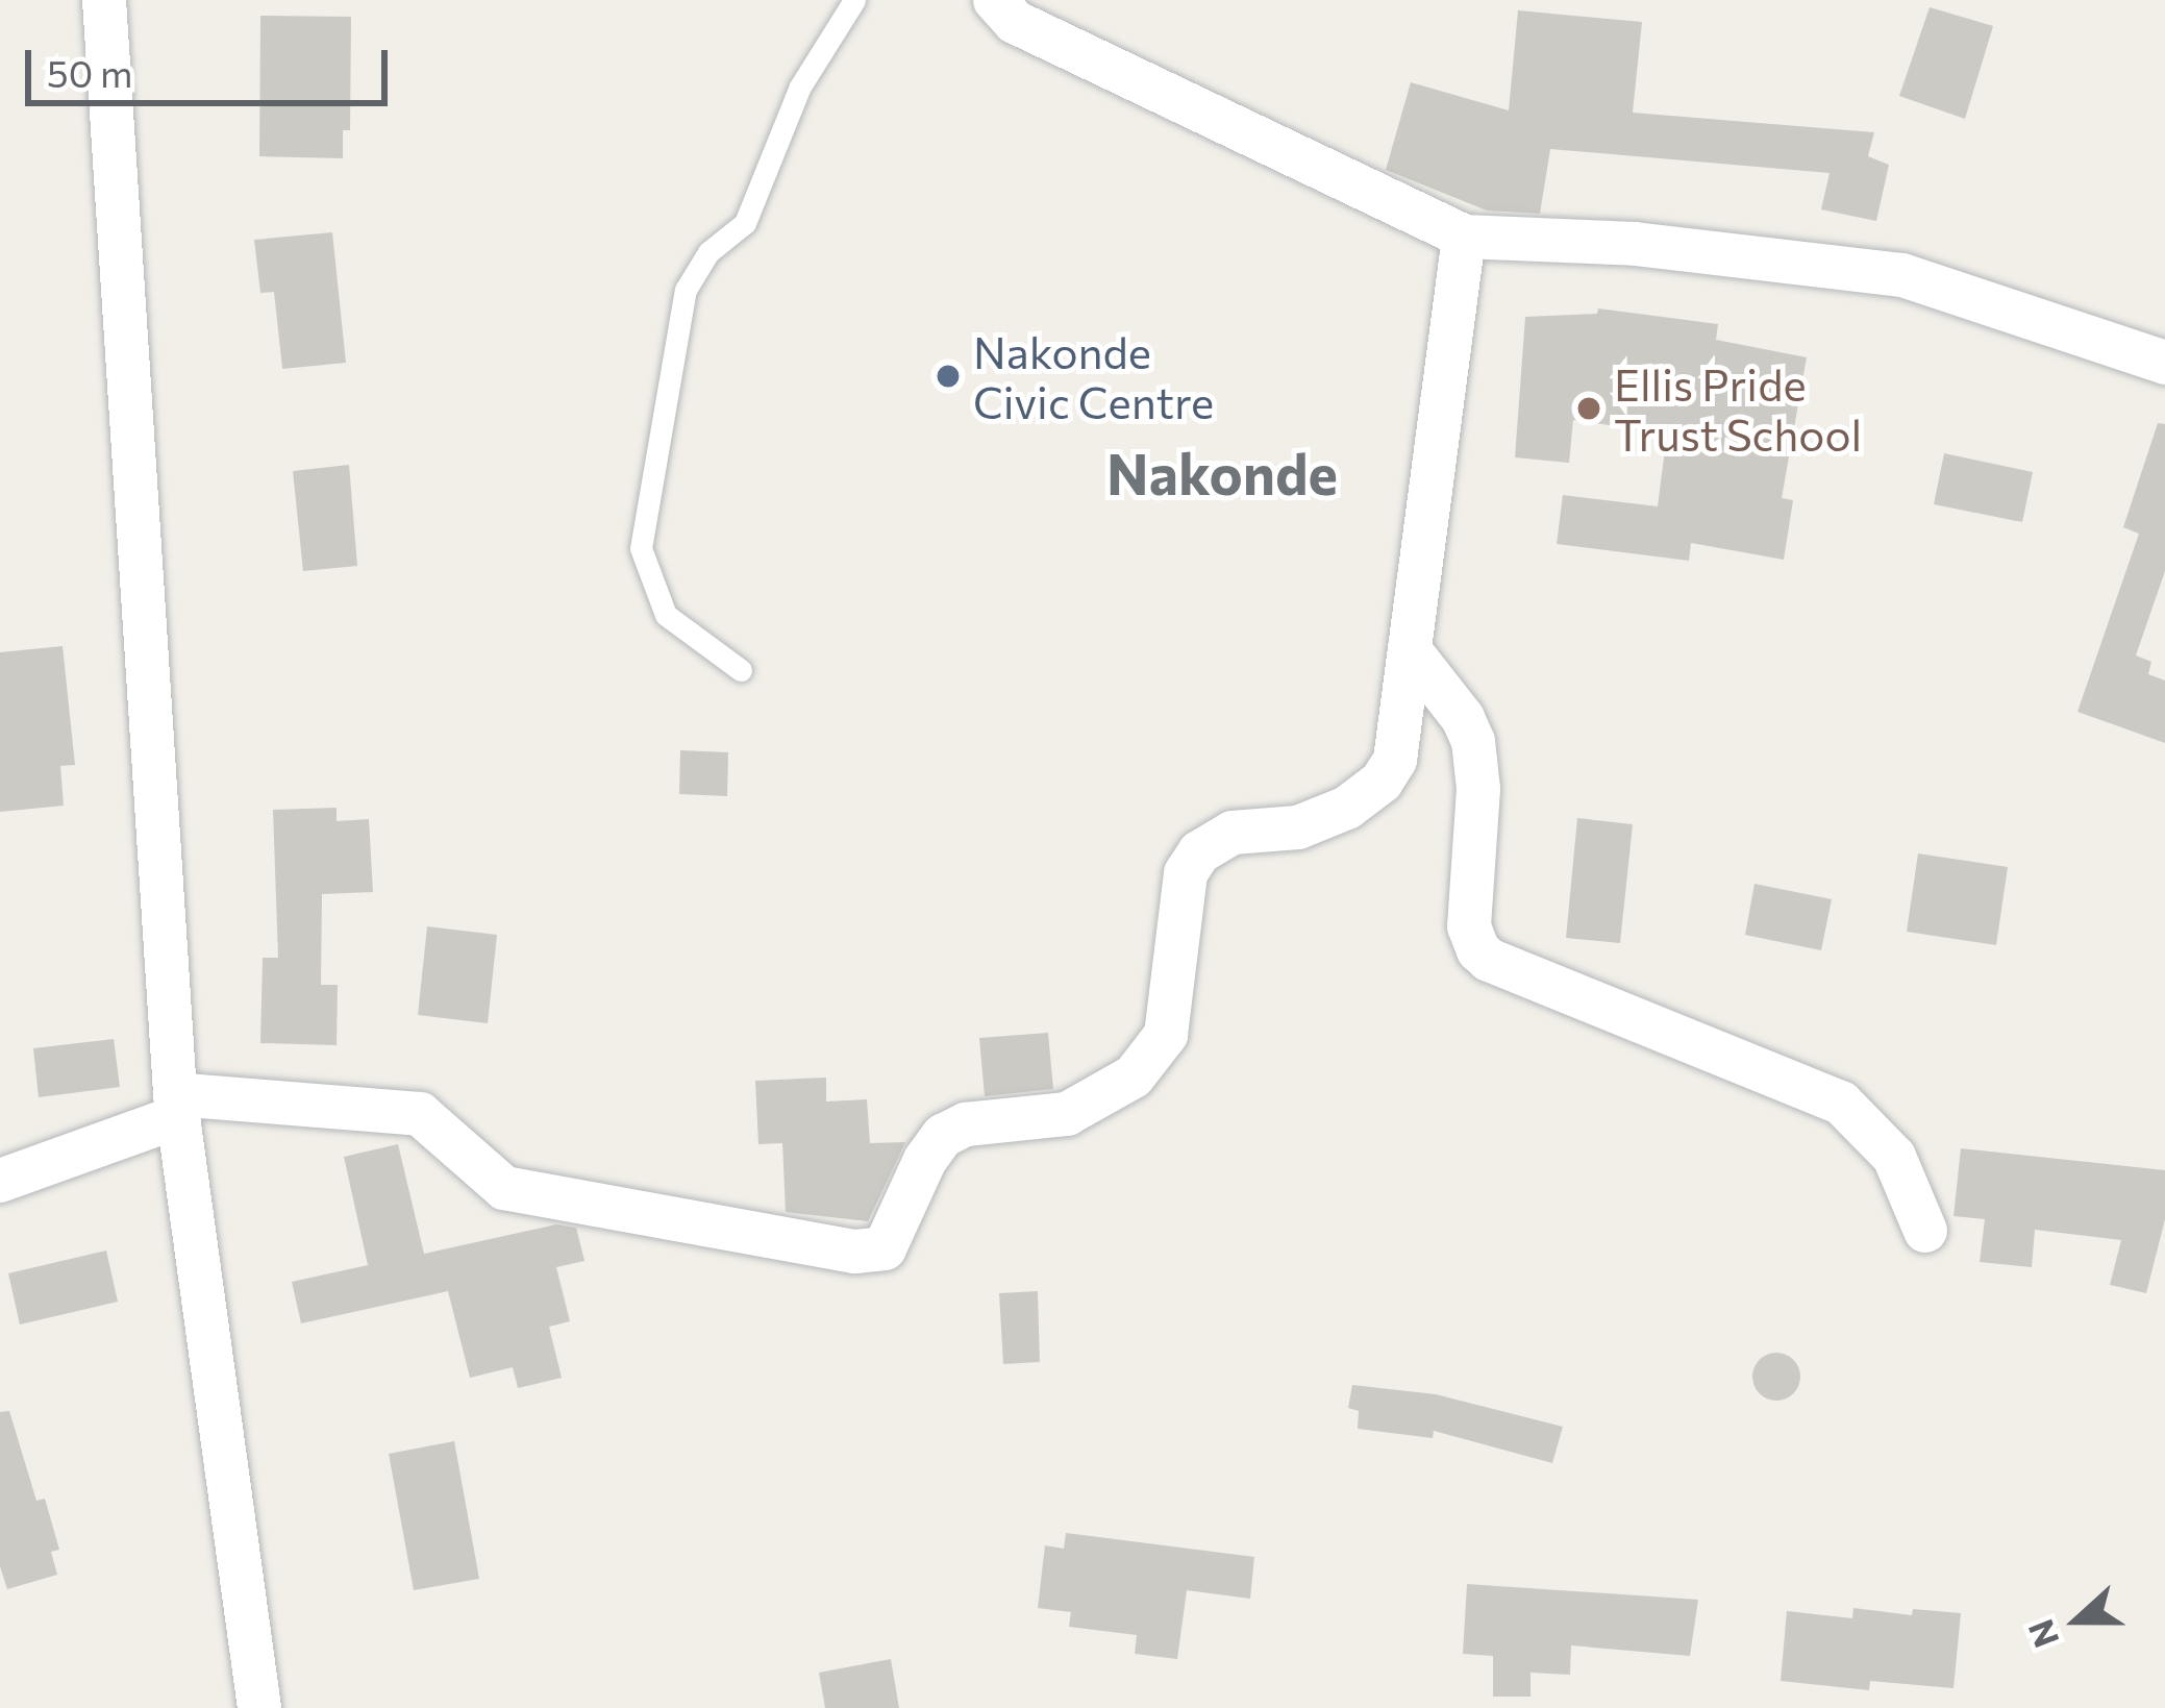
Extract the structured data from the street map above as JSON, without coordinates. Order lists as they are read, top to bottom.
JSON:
{
  "districts": ["Nakonde"],
  "places": ["Nakonde Civic Centre", "Ellis Pride Trust School"],
  "scale_bar": "50 m",
  "north": "left"
}
